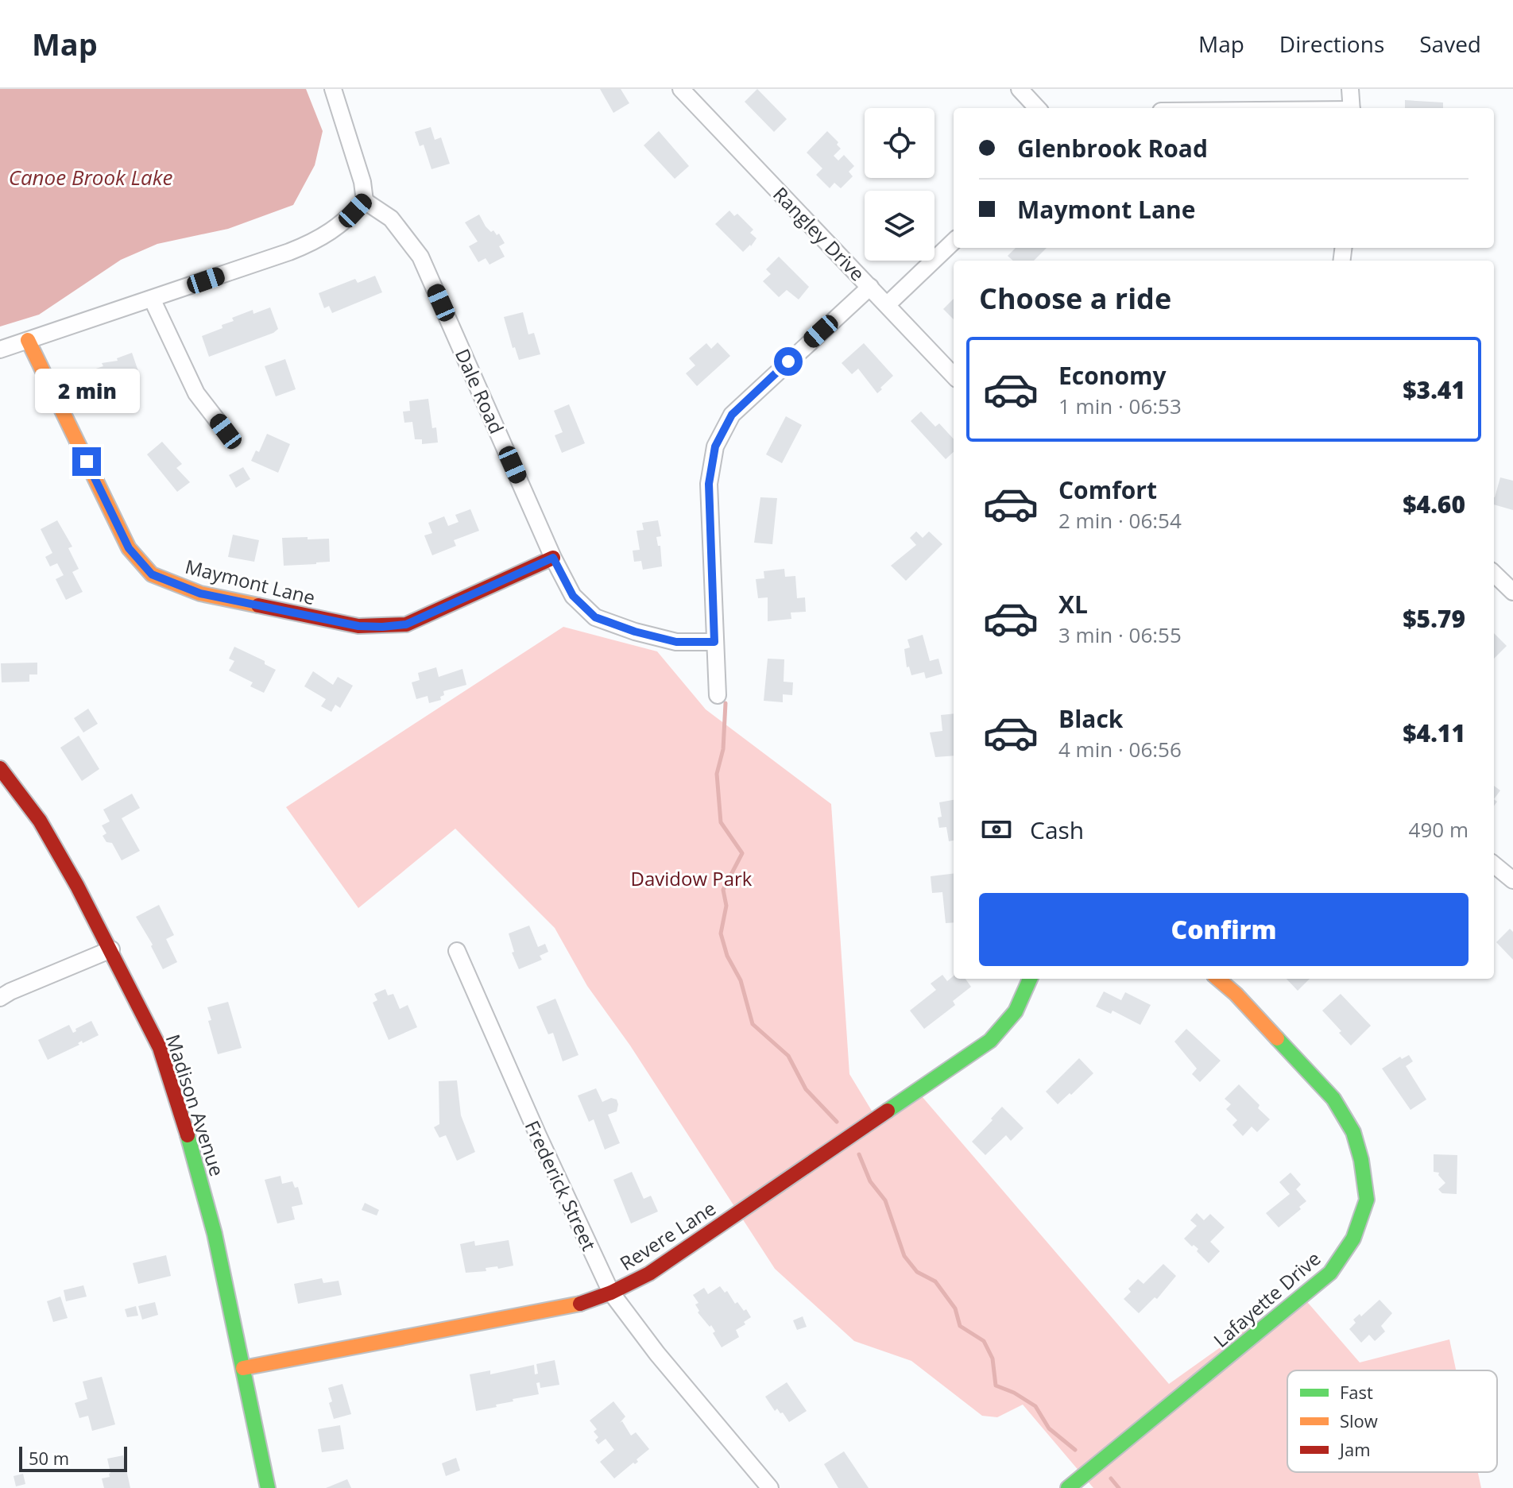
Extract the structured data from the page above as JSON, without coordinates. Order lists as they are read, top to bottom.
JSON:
{
  "streets": {
    "street": [
      "Rangley Drive",
      "Dale Road",
      "Maymont Lane",
      "Madison Avenue",
      "Frederick Street",
      "Revere Lane",
      "Lafayette Drive"
    ]
  },
  "crossings": [
    ["Dale Road", "Maymont Lane"],
    ["Madison Avenue", "Revere Lane"],
    ["Frederick Street", "Revere Lane"]
  ],
  "water": ["Canoe Brook Lake"],
  "parks": ["Davidow Park"],
  "legend": ["Fast", "Slow", "Jam"],
  "scale_bar": "50 m",
  "page": {
    "header": "Map",
    "nav": ["Map", "Directions", "Saved"],
    "banner": ["Glenbrook Road", "Maymont Lane"],
    "heading": "Choose a ride",
    "list": [
      {
        "name": "Economy",
        "note": "1 min · 06:53",
        "value": "$3.41"
      },
      {
        "name": "Comfort",
        "note": "2 min · 06:54",
        "value": "$4.60"
      },
      {
        "name": "XL",
        "note": "3 min · 06:55",
        "value": "$5.79"
      },
      {
        "name": "Black",
        "note": "4 min · 06:56",
        "value": "$4.11"
      }
    ],
    "bubble": "2 min",
    "pay": ["Cash", "490 m"],
    "buttons": "Confirm",
    "scale": "50 m"
  }
}
